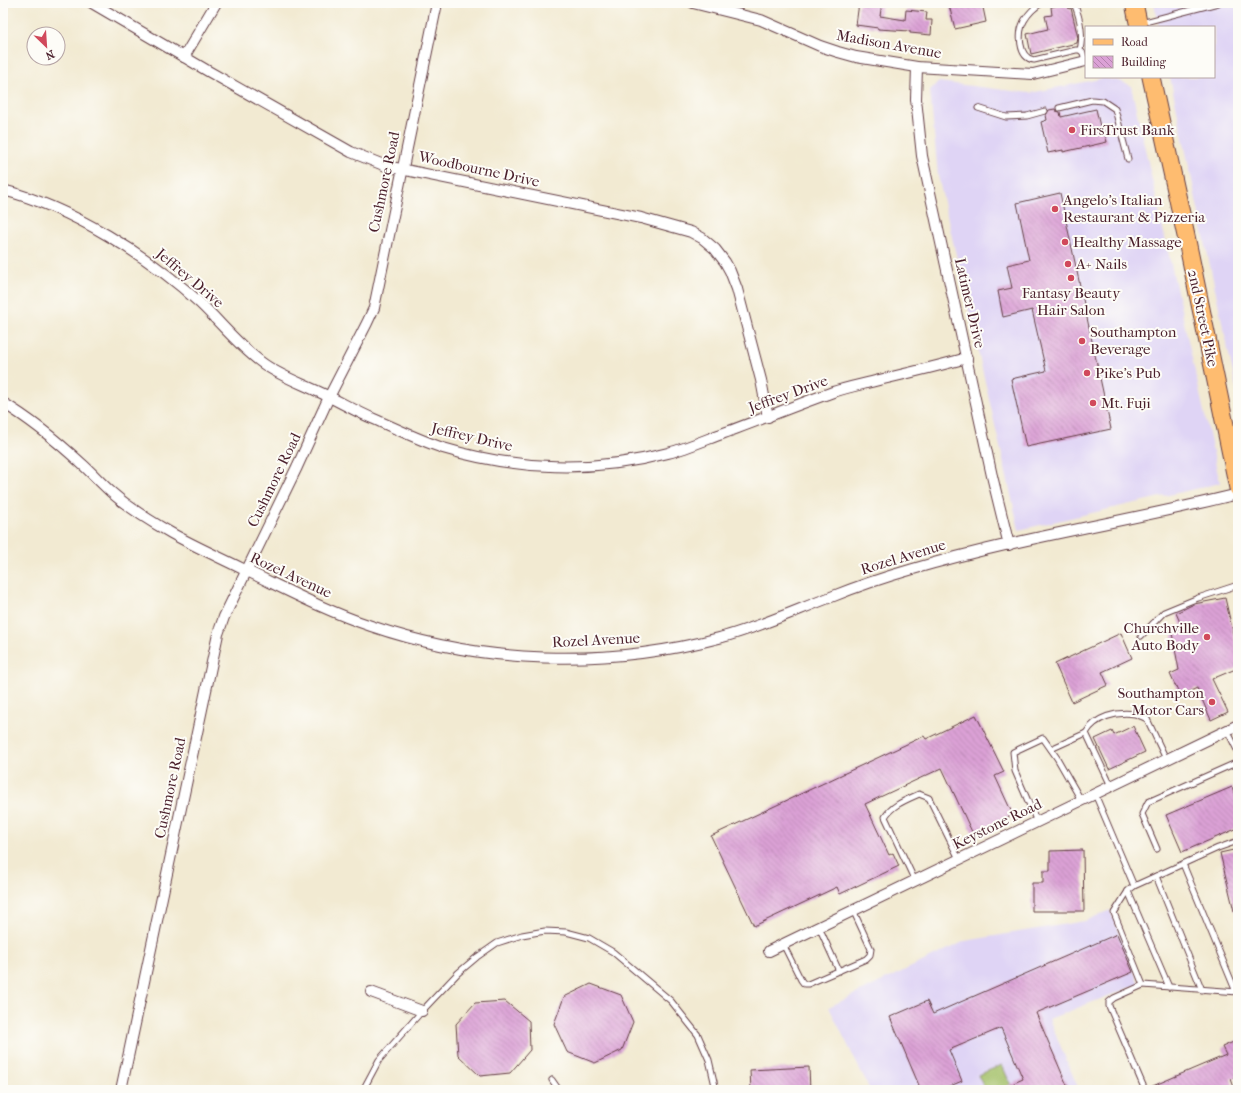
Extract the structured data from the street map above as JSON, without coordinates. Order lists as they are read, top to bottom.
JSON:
{
  "streets": {
    "main road": ["2nd Street Pike"],
    "street": [
      "Madison Avenue",
      "Woodbourne Drive",
      "Cushmore Road",
      "Jeffrey Drive",
      "Latimer Drive",
      "Rozel Avenue",
      "Keystone Road"
    ]
  },
  "crossings": [
    ["Madison Avenue", "Latimer Drive"],
    ["Woodbourne Drive", "Cushmore Road"],
    ["Woodbourne Drive", "Jeffrey Drive"],
    ["Cushmore Road", "Jeffrey Drive"],
    ["Cushmore Road", "Rozel Avenue"],
    ["Jeffrey Drive", "Latimer Drive"],
    ["Latimer Drive", "Rozel Avenue"]
  ],
  "places": [
    "FirsTrust Bank",
    "Angelo's Italian Restaurant & Pizzeria",
    "Healthy Massage",
    "A+ Nails",
    "Fantasy Beauty Hair Salon",
    "Southampton Beverage",
    "Pike's Pub",
    "Mt. Fuji",
    "Churchville Auto Body",
    "Southampton Motor Cars"
  ],
  "legend": ["Road", "Building"],
  "north": "bottom right"
}
